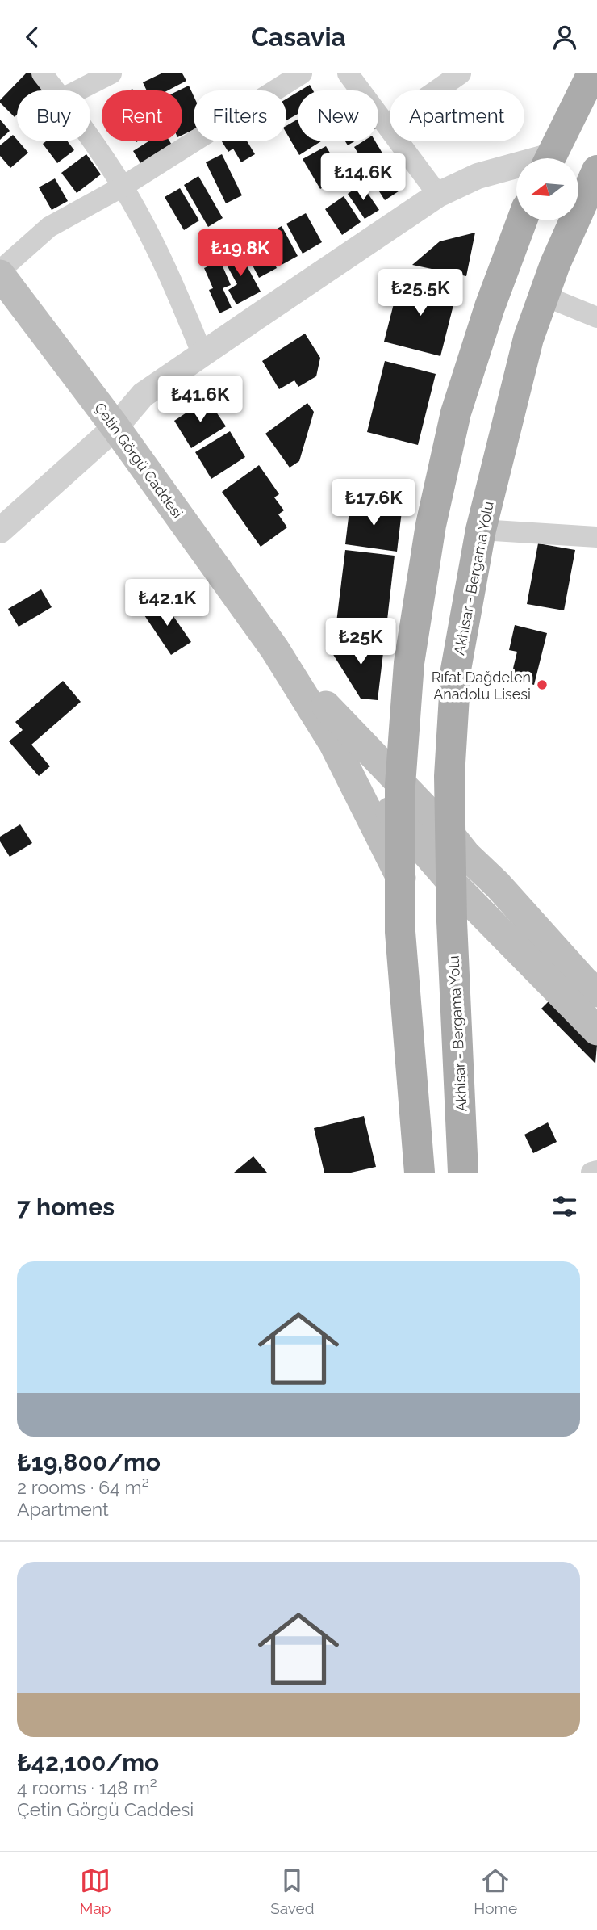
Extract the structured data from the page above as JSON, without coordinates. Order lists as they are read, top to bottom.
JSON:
{
  "streets": {
    "main road": ["Çetin Görgü Caddesi", "Akhisar - Bergama Yolu"]
  },
  "places": ["Rıfat Dağdelen Anadolu Lisesi"],
  "north": "left",
  "page": {
    "header": "Casavia",
    "chip": [
      "Buy",
      "Rent",
      "Filters",
      "New",
      "Apartment"
    ],
    "price": [
      "₺14.6K",
      "₺19.8K",
      "₺25.5K",
      "₺41.6K",
      "₺17.6K",
      "₺42.1K",
      "₺25K"
    ],
    "heading": "7 homes",
    "list": [
      {
        "name": "₺19,800/mo",
        "note": "2 rooms · 64 m² · Apartment"
      },
      {
        "name": "₺42,100/mo",
        "note": "4 rooms · 148 m² · Çetin Görgü Caddesi"
      }
    ],
    "tabs": ["Map", "Saved", "Home"]
  }
}
